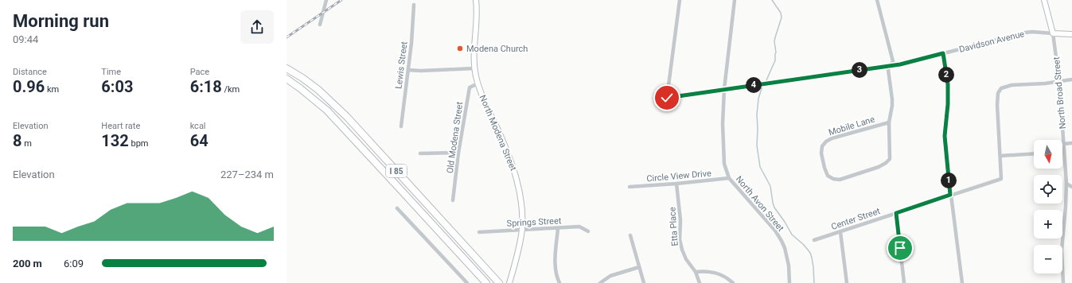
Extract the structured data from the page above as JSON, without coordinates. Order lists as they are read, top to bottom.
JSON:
{
  "streets": {
    "highway": ["I 85"],
    "street": [
      "Davidson Avenue",
      "Lewis Street",
      "North Broad Street",
      "Mobile Lane",
      "North Modena Street",
      "Old Modena Street",
      "Circle View Drive",
      "North Avon Street",
      "Center Street",
      "Springs Street",
      "Etta Place"
    ]
  },
  "crossings": [
    ["Davidson Avenue", "North Broad Street"],
    ["Davidson Avenue", "Mobile Lane"],
    ["Davidson Avenue", "North Avon Street"],
    ["North Modena Street", "Old Modena Street"],
    ["North Modena Street", "Springs Street"],
    ["Circle View Drive", "North Avon Street"],
    ["Circle View Drive", "Etta Place"]
  ],
  "places": ["Modena Church"],
  "north": "bottom",
  "page": {
    "heading": ["Morning run", "09:44"],
    "stats": [
      ["Distance", "0.96 km"],
      ["Time", "6:03"],
      ["Pace", "6:18 /km"],
      ["Elevation", "8 m"],
      ["Heart rate", "132 bpm"],
      ["kcal", "64"]
    ],
    "pins": [
      "3",
      "2",
      "4",
      "1"
    ],
    "map_buttons": ["+", "−"],
    "chart": ["Elevation", "227–234 m"],
    "list": [
      {
        "name": "200 m",
        "note": "6:09"
      }
    ]
  }
}
